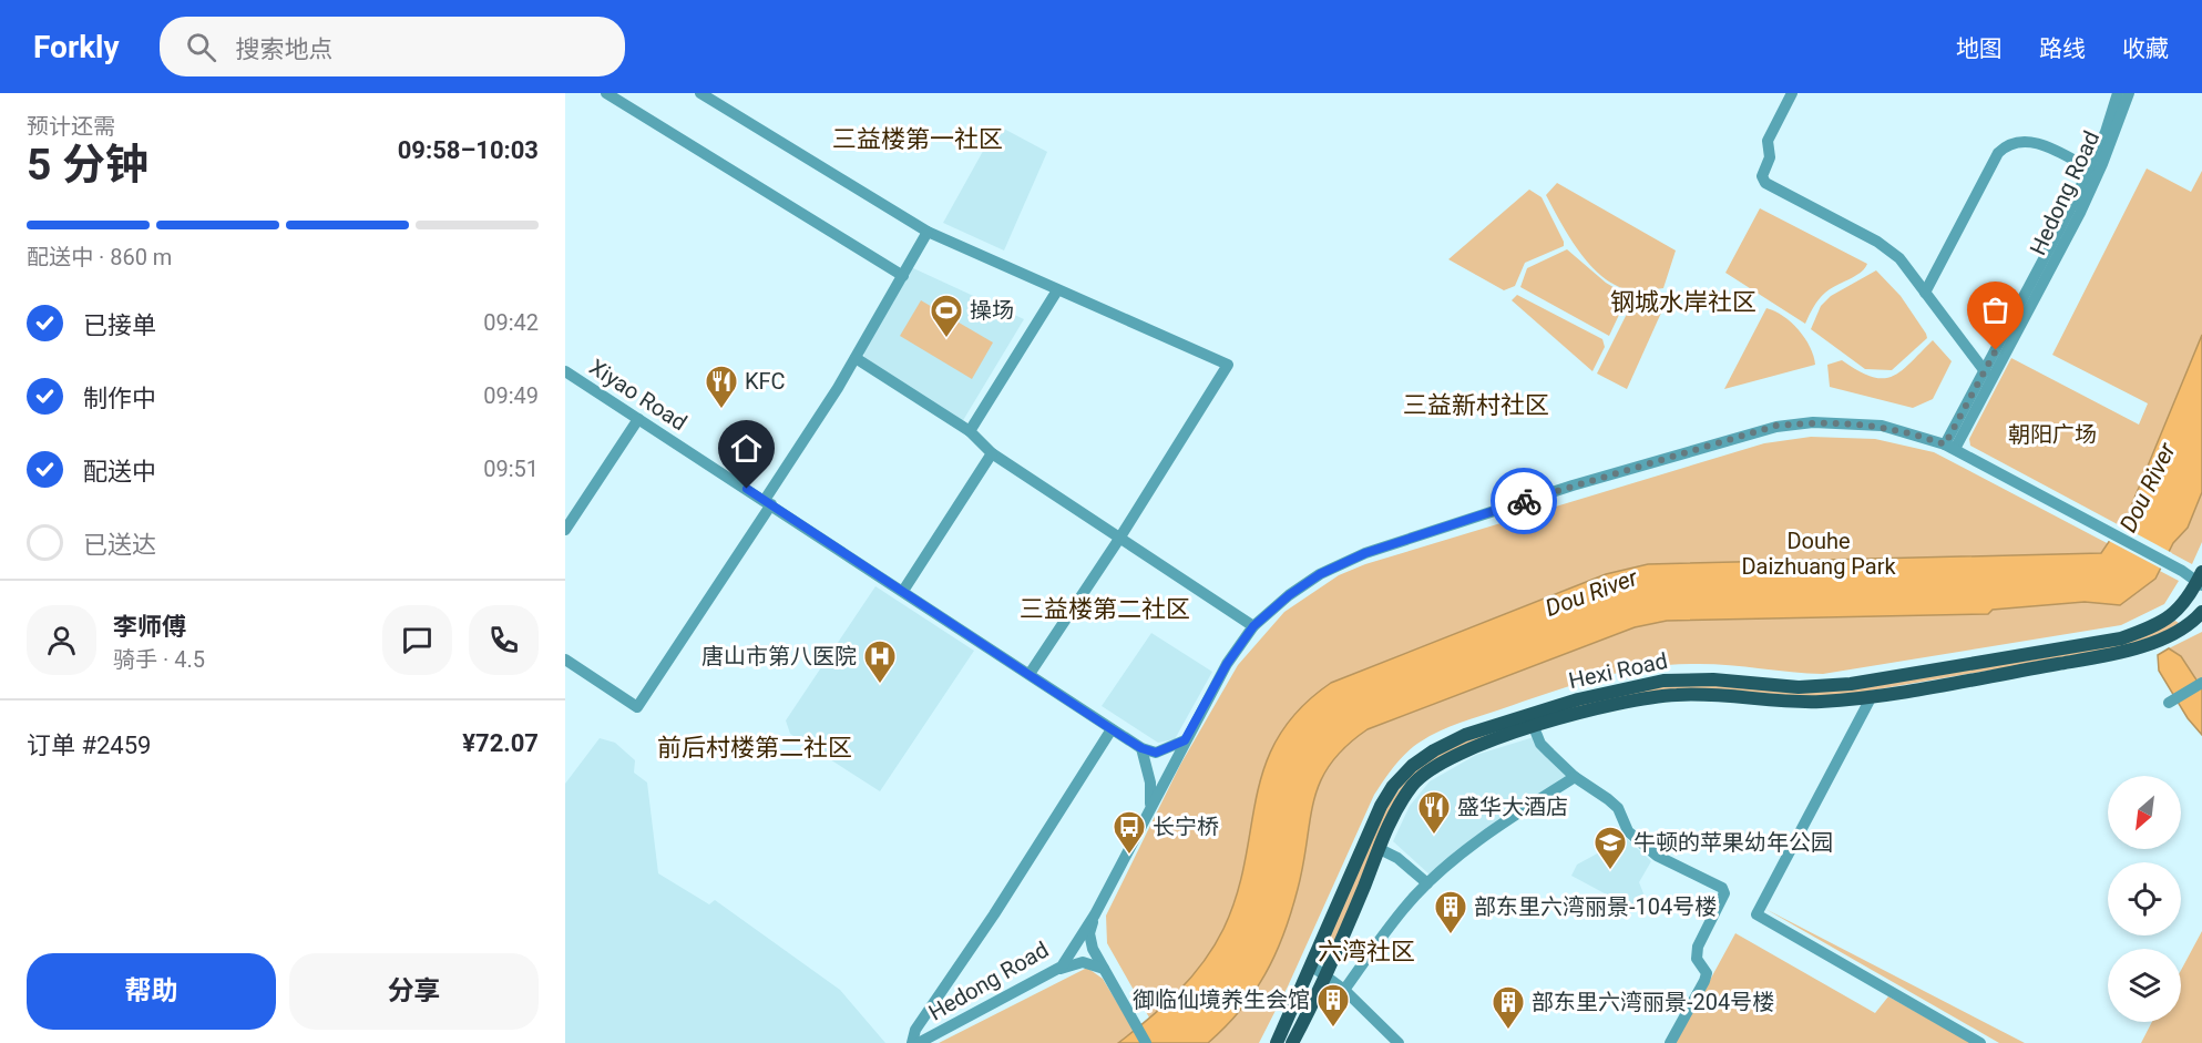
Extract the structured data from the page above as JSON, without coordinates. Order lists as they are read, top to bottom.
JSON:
{
  "streets": {
    "main road": ["Hexi Road"],
    "street": ["Hedong Road", "Xiyao Road"]
  },
  "crossings": [
    ["Hedong Road", "Hexi Road"]
  ],
  "districts": [
    "三益楼第一社区",
    "钢城水岸社区",
    "三益新村社区",
    "三益楼第二社区",
    "前后村楼第二社区",
    "六湾社区"
  ],
  "water": ["Dou River"],
  "parks": ["朝阳广场", "Douhe Daizhuang Park"],
  "places": {
    "sports": ["操场"],
    "restaurant": ["KFC", "盛华大酒店"],
    "hospital": ["唐山市第八医院"],
    "bus stop": ["长宁桥"],
    "school or university": ["牛顿的苹果幼年公园"],
    "building": ["部东里六湾丽景-104号楼", "御临仙境养生会馆", "部东里六湾丽景-204号楼"]
  },
  "north": "bottom left",
  "page": {
    "header": "Forkly",
    "search": "搜索地点",
    "nav": ["地图", "路线", "收藏"],
    "heading": ["5 分钟", "预计还需", "09:58–10:03"],
    "panel": [
      "李师傅",
      "骑手 · 4.5",
      "订单 #2459",
      "¥72.07"
    ],
    "bar": "配送中 · 860 m",
    "list": [
      ["已接单", "09:42"],
      ["制作中", "09:49"],
      ["配送中", "09:51"],
      "已送达"
    ],
    "buttons": ["帮助", "分享"]
  }
}
